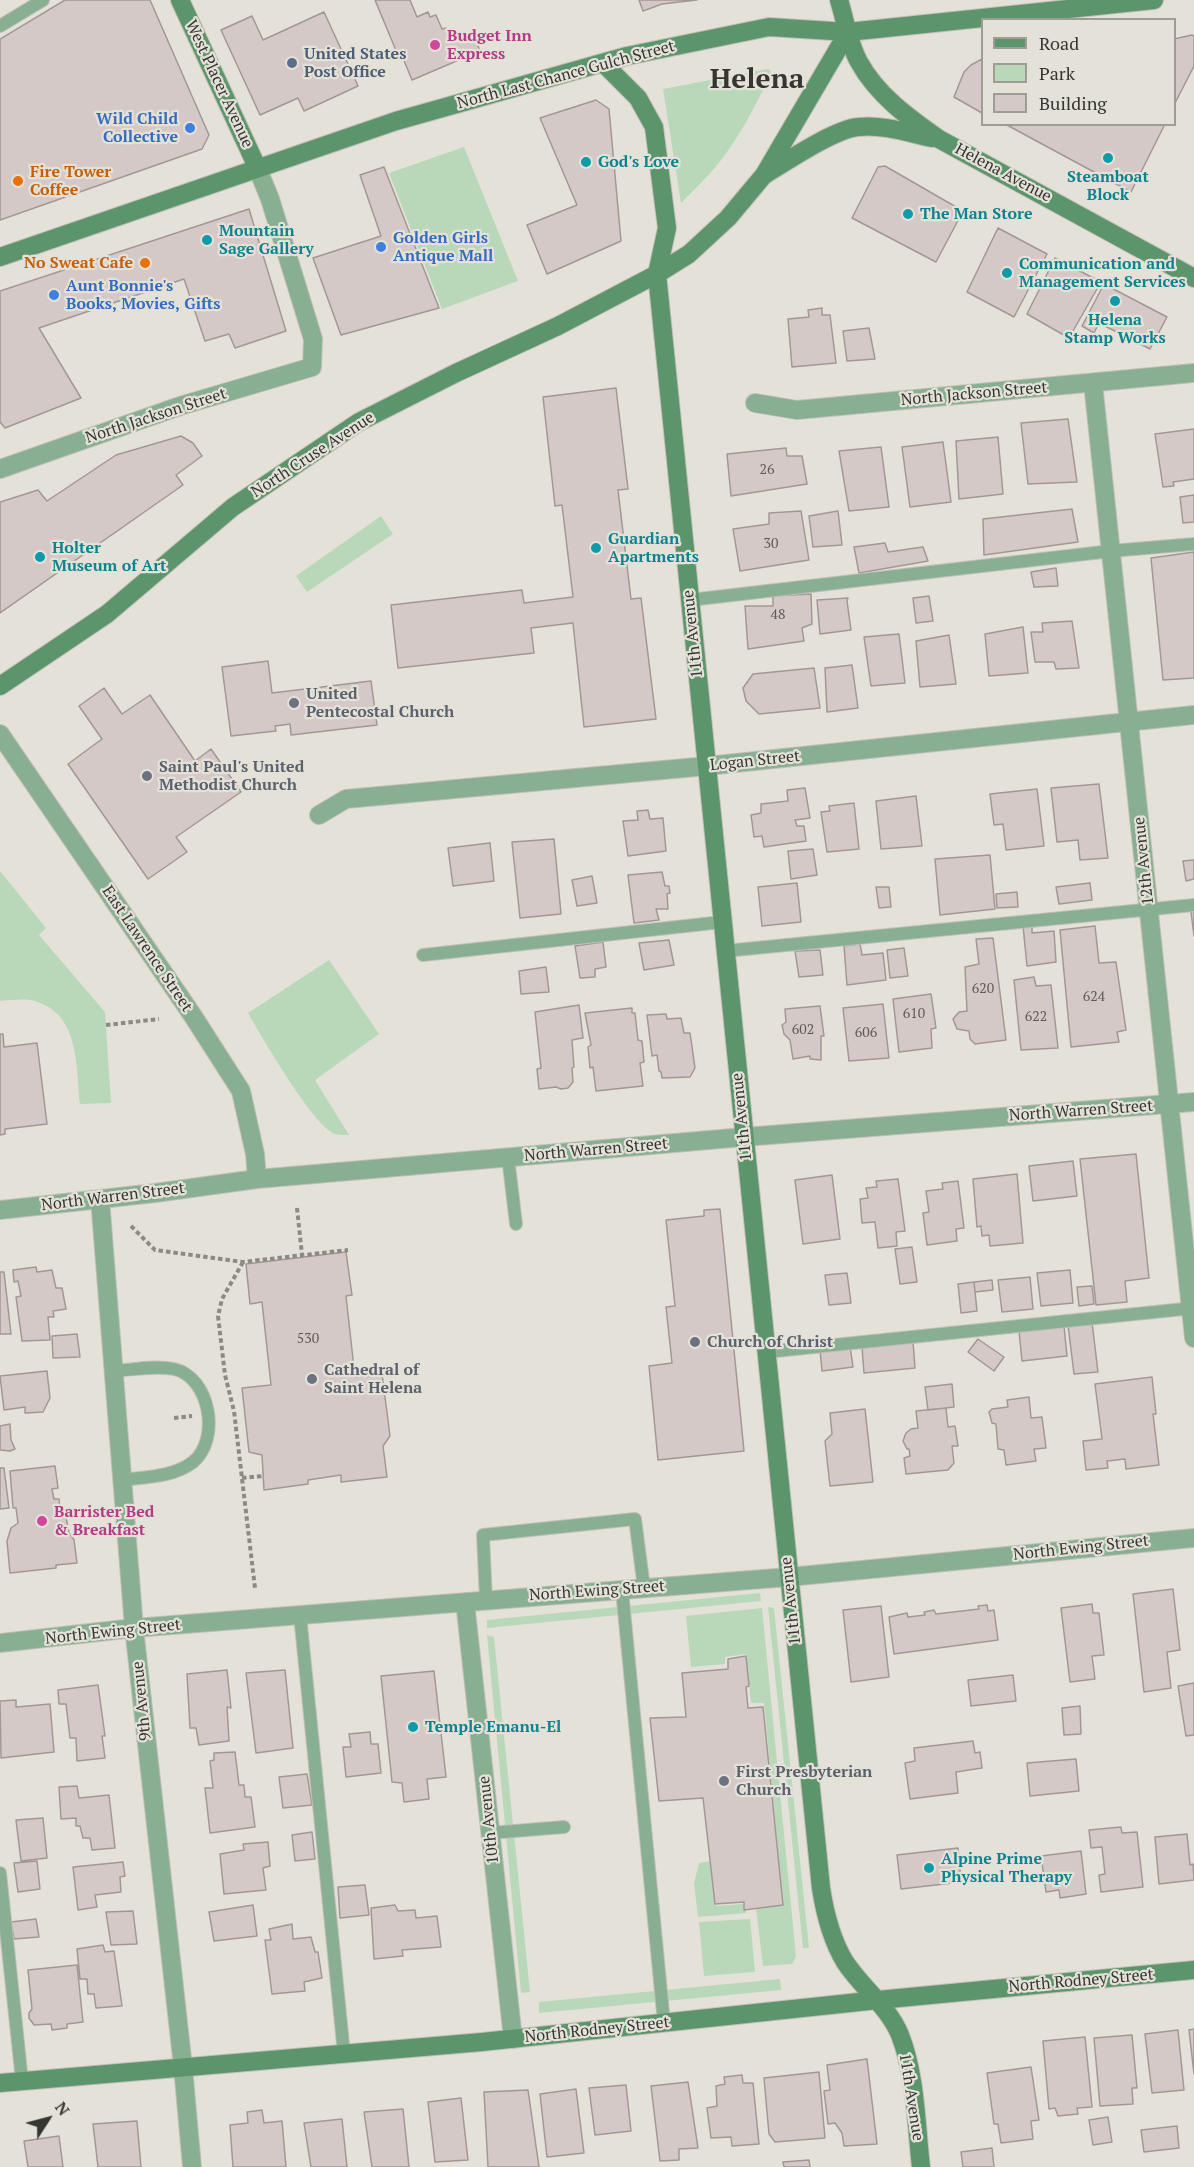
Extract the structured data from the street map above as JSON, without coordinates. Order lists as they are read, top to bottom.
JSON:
{
  "streets": {
    "street": [
      "North Last Chance Gulch Street",
      "West Placer Avenue",
      "Helena Avenue",
      "North Jackson Street",
      "North Cruse Avenue",
      "11th Avenue",
      "Logan Street",
      "12th Avenue",
      "East Lawrence Street",
      "North Warren Street",
      "North Ewing Street",
      "9th Avenue",
      "10th Avenue",
      "North Rodney Street"
    ]
  },
  "crossings": [
    ["North Last Chance Gulch Street", "West Placer Avenue"],
    ["North Last Chance Gulch Street", "Helena Avenue"],
    ["North Last Chance Gulch Street", "North Jackson Street"],
    ["North Last Chance Gulch Street", "11th Avenue"],
    ["West Placer Avenue", "North Jackson Street"],
    ["North Jackson Street", "12th Avenue"],
    ["North Cruse Avenue", "11th Avenue"],
    ["11th Avenue", "Logan Street"],
    ["11th Avenue", "North Warren Street"],
    ["11th Avenue", "North Ewing Street"],
    ["11th Avenue", "North Rodney Street"],
    ["Logan Street", "12th Avenue"],
    ["12th Avenue", "North Warren Street"],
    ["East Lawrence Street", "North Warren Street"],
    ["North Warren Street", "9th Avenue"],
    ["North Ewing Street", "9th Avenue"],
    ["North Ewing Street", "10th Avenue"],
    ["9th Avenue", "North Rodney Street"],
    ["10th Avenue", "North Rodney Street"]
  ],
  "districts": ["Helena"],
  "places": [
    "Budget Inn Express",
    "United States Post Office",
    "Wild Child Collective",
    "Steamboat Block",
    "God's Love",
    "Fire Tower Coffee",
    "The Man Store",
    "Mountain Sage Gallery",
    "Golden Girls Antique Mall",
    "No Sweat Cafe",
    "Communication and Management Services",
    "Aunt Bonnie's Books, Movies, Gifts",
    "Helena Stamp Works",
    "Guardian Apartments",
    "Holter Museum of Art",
    "United Pentecostal Church",
    "Saint Paul's United Methodist Church",
    "Church of Christ",
    "Cathedral of Saint Helena",
    "Barrister Bed & Breakfast",
    "Temple Emanu-El",
    "First Presbyterian Church",
    "Alpine Prime Physical Therapy"
  ],
  "house_numbers": [
    "26",
    "30",
    "48",
    "620",
    "624",
    "610",
    "622",
    "602",
    "606",
    "530"
  ],
  "legend": ["Road", "Park", "Building"],
  "north": "top right"
}
